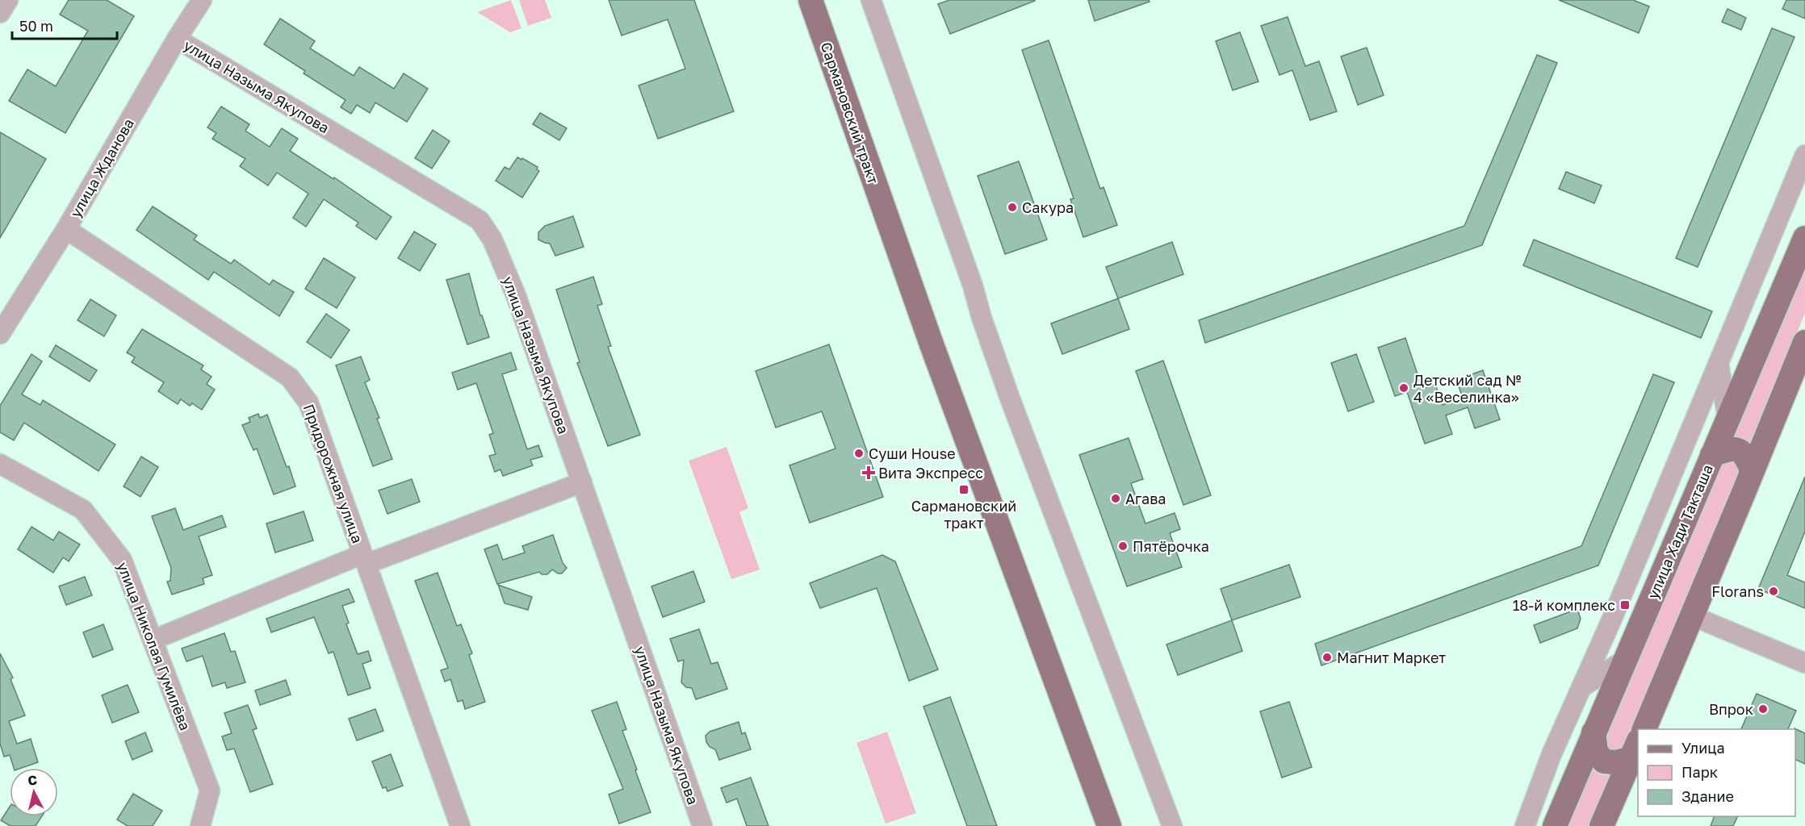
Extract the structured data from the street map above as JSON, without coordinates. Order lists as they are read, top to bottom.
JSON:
{
  "streets": {
    "main road": ["Сармановский тракт", "улица Хади Такташа"],
    "street": [
      "улица Назыма Якупова",
      "улица Жданова",
      "Придорожная улица",
      "улица Николая Гумилёва"
    ]
  },
  "crossings": [
    ["улица Назыма Якупова", "улица Жданова"],
    ["улица Жданова", "Придорожная улица"]
  ],
  "places": {
    "other": [
      "Сакура",
      "Детский сад № 4 «Веселинка»",
      "Суши House",
      "Агава",
      "Пятёрочка",
      "Florans",
      "Магнит Маркет",
      "Впрок"
    ],
    "health": ["Вита Экспресс"],
    "transit": ["Сармановский тракт", "18-й комплекс"]
  },
  "legend": ["Улица", "Парк", "Здание"],
  "scale_bar": "50 m",
  "north": "top"
}
